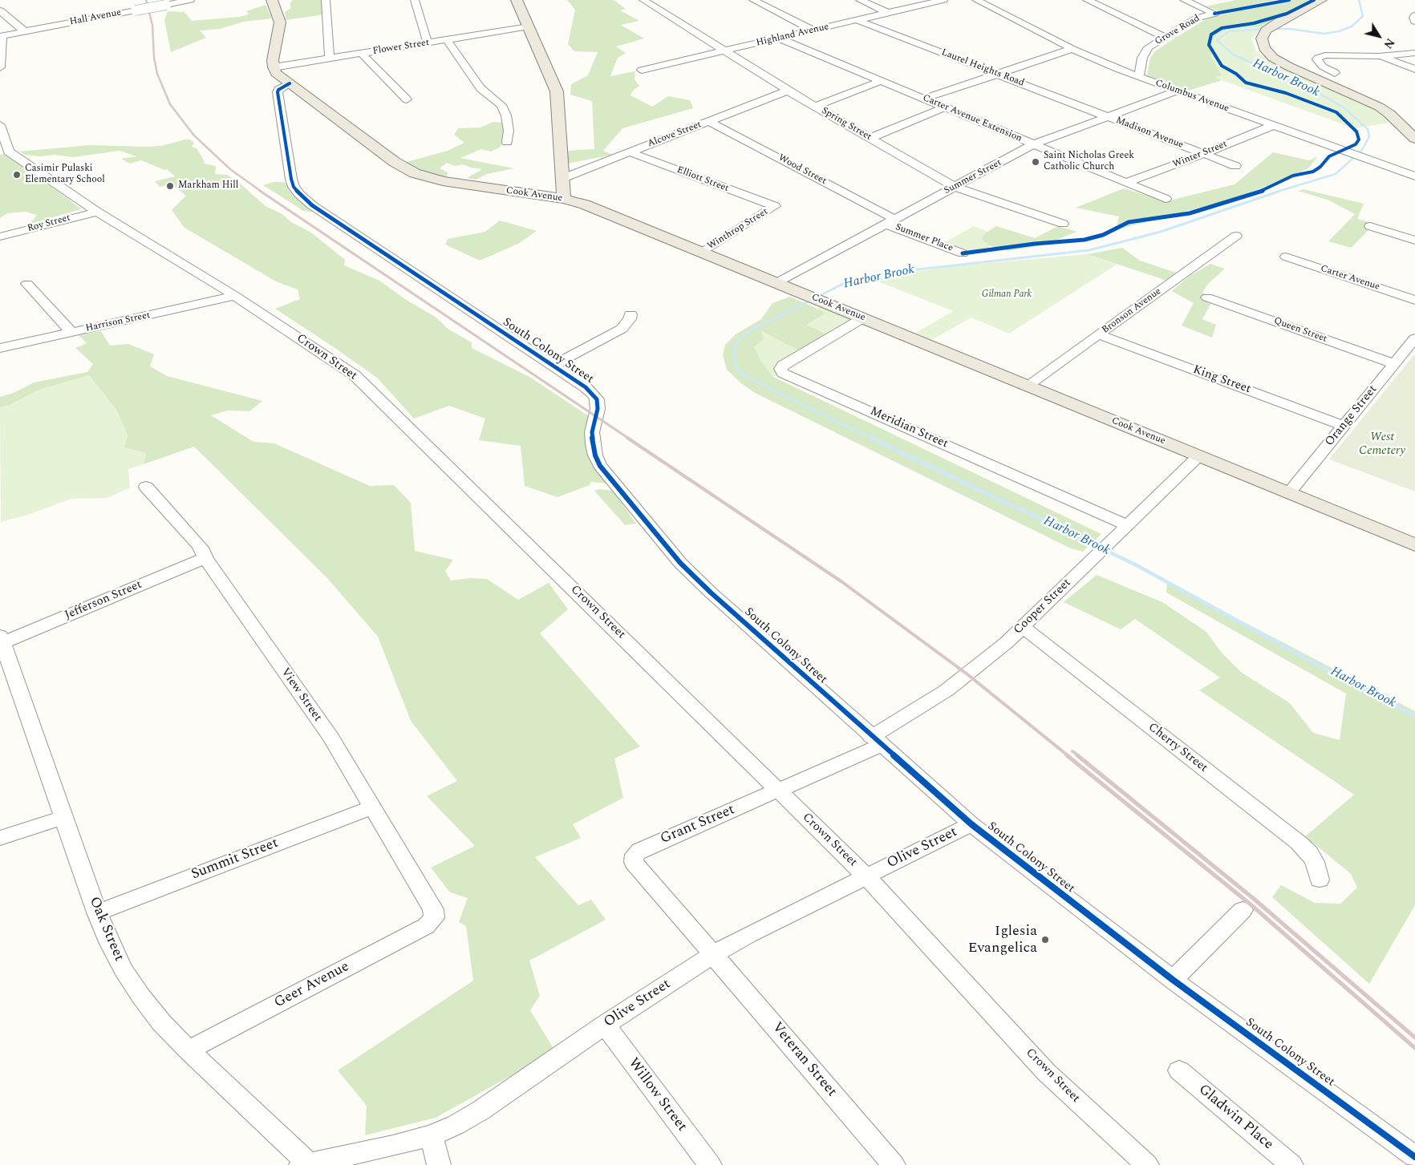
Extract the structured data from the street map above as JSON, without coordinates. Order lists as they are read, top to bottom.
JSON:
{
  "streets": {
    "main road": ["Cook Avenue"],
    "street": [
      "Hall Avenue",
      "Grove Road",
      "Highland Avenue",
      "Flower Street",
      "Laurel Heights Road",
      "Columbus Avenue",
      "Carter Avenue Extension",
      "Spring Street",
      "Madison Avenue",
      "Alcove Street",
      "Winter Street",
      "Wood Street",
      "Summer Street",
      "Elliott Street",
      "Roy Street",
      "Winthrop Street",
      "Summer Place",
      "Carter Avenue",
      "Bronson Avenue",
      "Harrison Street",
      "Queen Street",
      "South Colony Street",
      "Crown Street",
      "King Street",
      "Orange Street",
      "Meridian Street",
      "Jefferson Street",
      "Cooper Street",
      "View Street",
      "Cherry Street",
      "Grant Street",
      "Olive Street",
      "Summit Street",
      "Oak Street",
      "Geer Avenue",
      "Veteran Street",
      "Willow Street",
      "Gladwin Place"
    ]
  },
  "crossings": [
    ["Grove Road", "Columbus Avenue"],
    ["Highland Avenue", "Laurel Heights Road"],
    ["Highland Avenue", "Carter Avenue Extension"],
    ["Highland Avenue", "Spring Street"],
    ["Flower Street", "Cook Avenue"],
    ["Laurel Heights Road", "Madison Avenue"],
    ["Laurel Heights Road", "Summer Street"],
    ["Columbus Avenue", "Winter Street"],
    ["Columbus Avenue", "Summer Street"],
    ["Carter Avenue Extension", "Winter Street"],
    ["Carter Avenue Extension", "Summer Street"],
    ["Spring Street", "Alcove Street"],
    ["Spring Street", "Summer Street"],
    ["Madison Avenue", "Winter Street"],
    ["Madison Avenue", "Summer Street"],
    ["Alcove Street", "Wood Street"],
    ["Alcove Street", "Elliott Street"],
    ["Wood Street", "Summer Street"],
    ["Wood Street", "Summer Place"],
    ["Summer Street", "Cook Avenue"],
    ["Summer Street", "Summer Place"],
    ["Elliott Street", "Winthrop Street"],
    ["Cook Avenue", "Winthrop Street"],
    ["Cook Avenue", "Bronson Avenue"],
    ["Cook Avenue", "South Colony Street"],
    ["Cook Avenue", "Orange Street"],
    ["Cook Avenue", "Meridian Street"],
    ["Cook Avenue", "Cooper Street"],
    ["Roy Street", "Crown Street"],
    ["Bronson Avenue", "King Street"],
    ["Harrison Street", "Crown Street"],
    ["Queen Street", "Orange Street"],
    ["South Colony Street", "Cooper Street"],
    ["South Colony Street", "Grant Street"],
    ["South Colony Street", "Olive Street"],
    ["Crown Street", "Grant Street"],
    ["Crown Street", "Olive Street"],
    ["King Street", "Orange Street"],
    ["Meridian Street", "Cooper Street"],
    ["Jefferson Street", "View Street"],
    ["Jefferson Street", "Oak Street"],
    ["Cooper Street", "Cherry Street"],
    ["Cooper Street", "Grant Street"],
    ["View Street", "Summit Street"],
    ["View Street", "Geer Avenue"],
    ["Grant Street", "Olive Street"],
    ["Grant Street", "Veteran Street"],
    ["Olive Street", "Oak Street"],
    ["Olive Street", "Veteran Street"],
    ["Olive Street", "Willow Street"],
    ["Summit Street", "Oak Street"],
    ["Oak Street", "Geer Avenue"]
  ],
  "water": ["Harbor Brook"],
  "parks": ["Gilman Park", "West Cemetery"],
  "places": [
    "Saint Nicholas Greek Catholic Church",
    "Casimir Pulaski Elementary School",
    "Markham Hill",
    "Iglesia Evangelica"
  ],
  "north": "bottom right"
}
